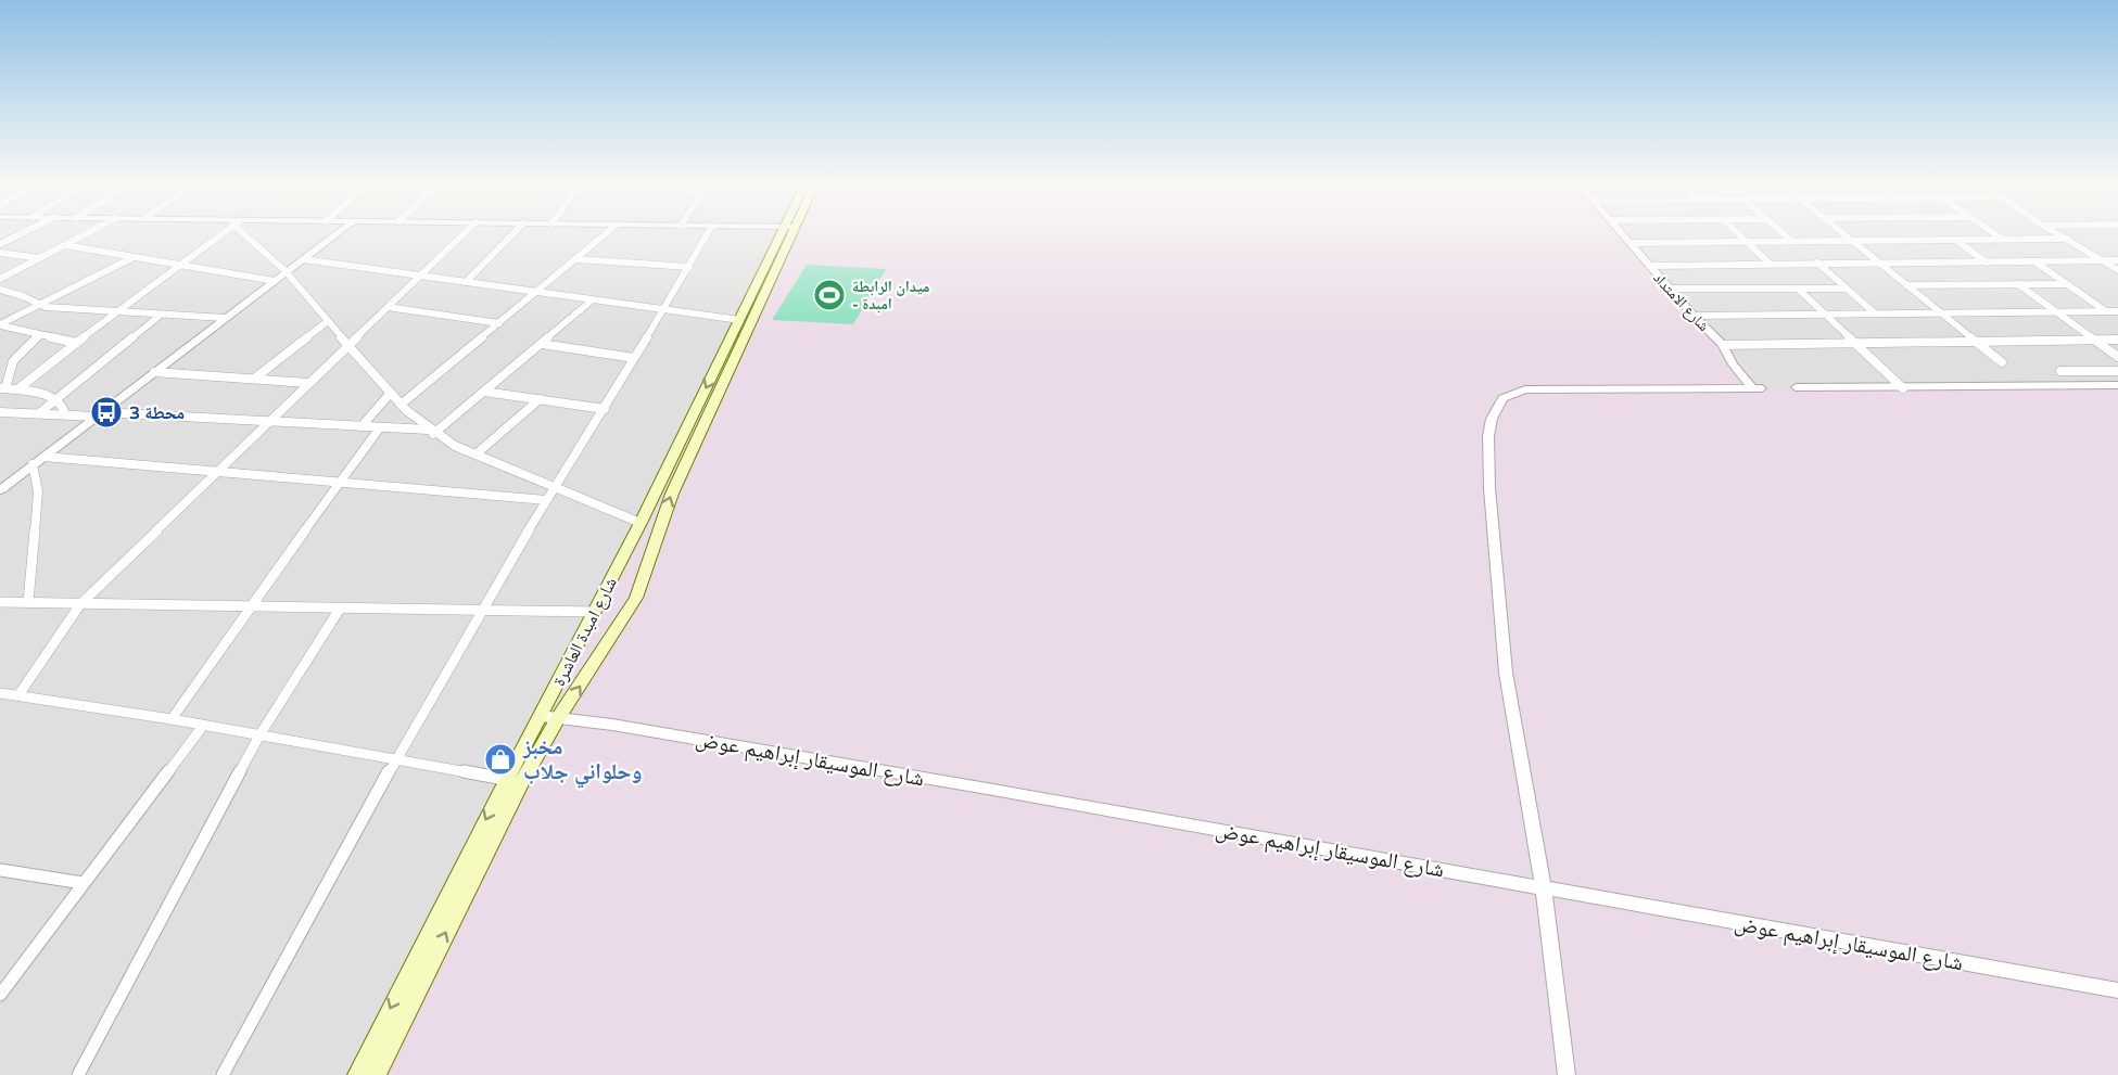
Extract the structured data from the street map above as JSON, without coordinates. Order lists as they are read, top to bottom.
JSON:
{
  "streets": {
    "main road": ["شارع امبدة العاشرة"],
    "street": ["شارع الامتداد", "شارع الموسيقار إبراهيم عوض"]
  },
  "crossings": [
    ["شارع الامتداد", "شارع الموسيقار إبراهيم عوض"],
    ["شارع امبدة العاشرة", "شارع الموسيقار إبراهيم عوض"]
  ],
  "places": {
    "sports": ["ميدان الرابطة - امبدة"],
    "bus stop": ["محطة 3"],
    "shop": ["مخبز وحلواني جلاب"]
  }
}
